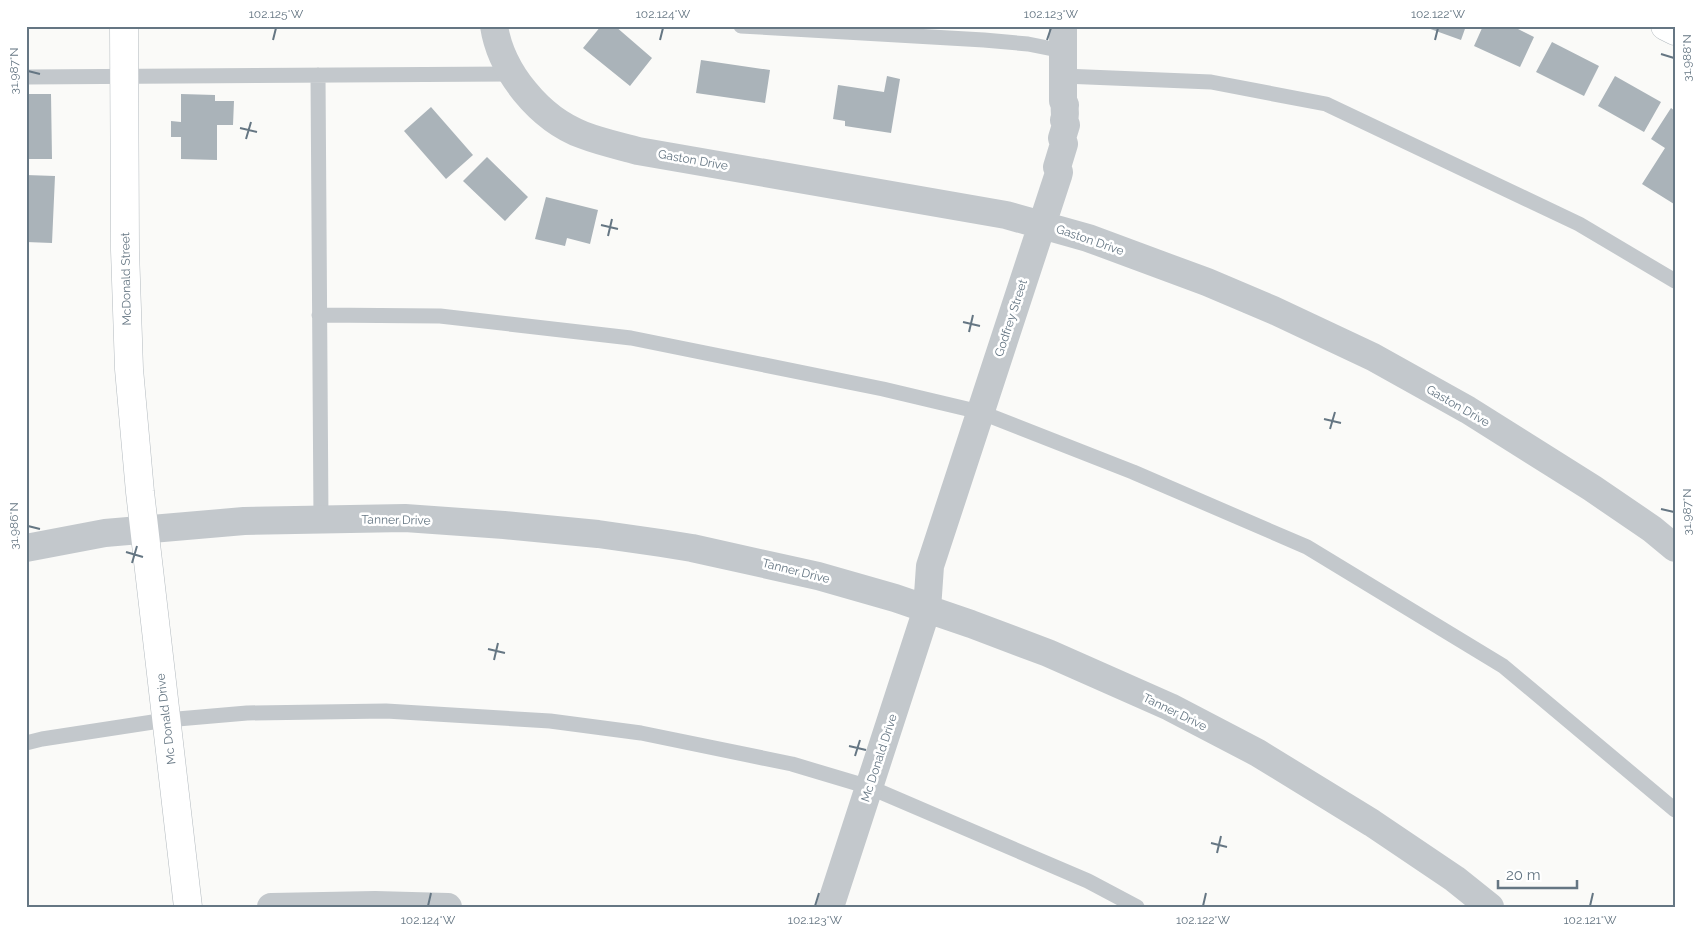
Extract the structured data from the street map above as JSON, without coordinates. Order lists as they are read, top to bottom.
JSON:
{
  "streets": {
    "street": [
      "Gaston Drive",
      "McDonald Street",
      "Godfrey Street",
      "Tanner Drive",
      "Mc Donald Drive"
    ]
  },
  "crossings": [
    ["Gaston Drive", "Godfrey Street"],
    ["McDonald Street", "Tanner Drive"],
    ["McDonald Street", "Mc Donald Drive"],
    ["Godfrey Street", "Tanner Drive"],
    ["Godfrey Street", "Mc Donald Drive"],
    ["Tanner Drive", "Mc Donald Drive"]
  ],
  "scale_bar": "20 m",
  "coordinates": [
    "102.125°W",
    "102.124°W",
    "102.123°W",
    "102.122°W",
    "31.988°N",
    "31.987°N",
    "31.986°N",
    "102.121°W"
  ]
}
